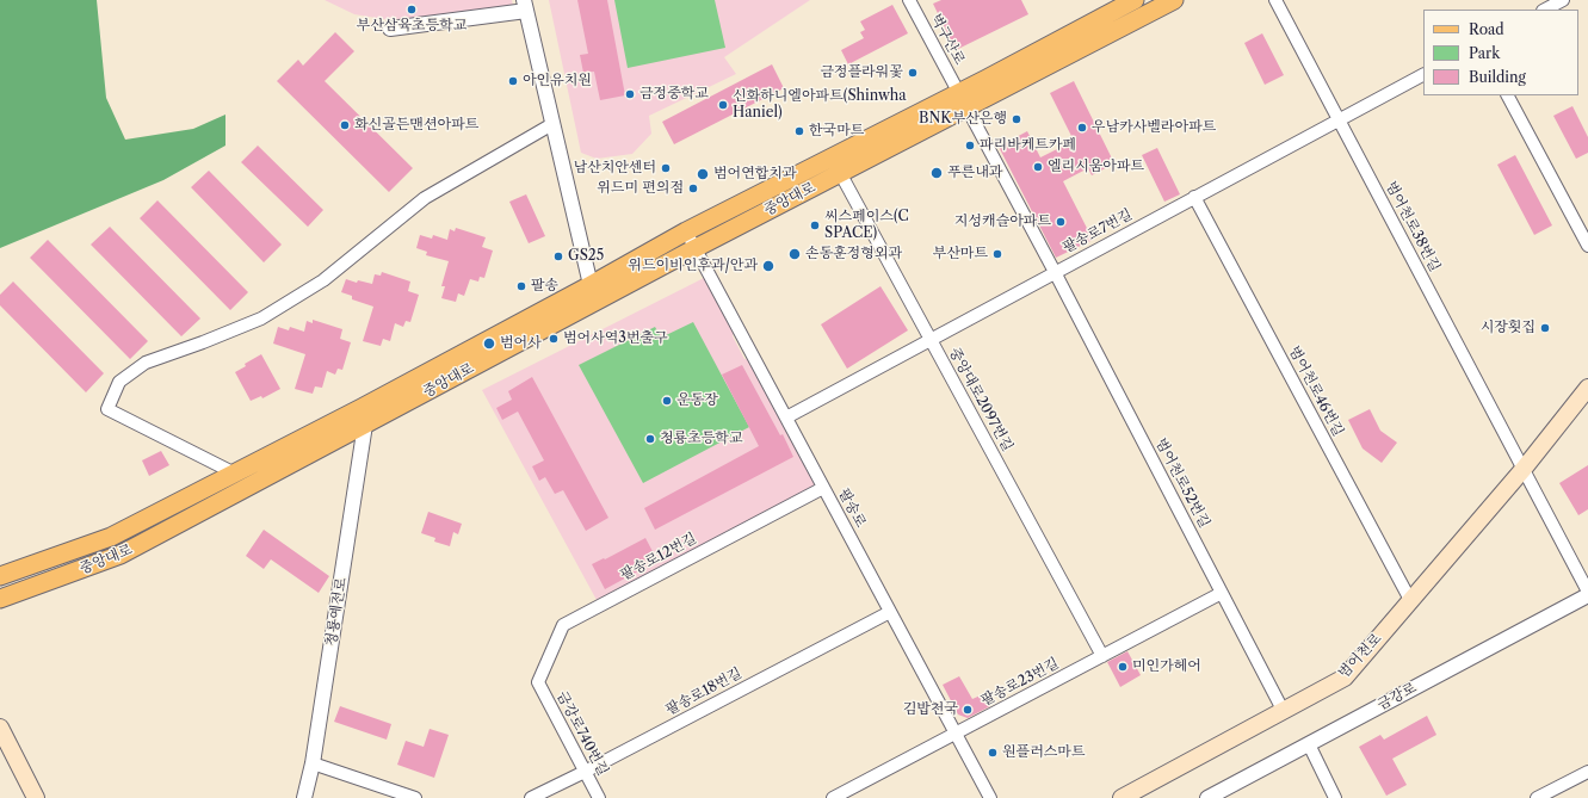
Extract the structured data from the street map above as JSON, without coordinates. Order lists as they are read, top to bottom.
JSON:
{
  "streets": {
    "main road": ["중앙대로", "범어천로"],
    "street": [
      "벅구산로",
      "범어천로38번길",
      "팔송로7번길",
      "범어천로46번길",
      "중앙대로2097번길",
      "범어천로52번길",
      "팔송로",
      "팔송로12번길",
      "청룡예전로",
      "팔송로23번길",
      "팔송로18번길",
      "금강로",
      "금강로740번길"
    ]
  },
  "crossings": [
    ["벅구산로", "중앙대로"],
    ["중앙대로", "중앙대로2097번길"],
    ["중앙대로", "팔송로"],
    ["중앙대로", "청룡예전로"],
    ["범어천로38번길", "팔송로7번길"],
    ["범어천로38번길", "범어천로"],
    ["팔송로7번길", "범어천로46번길"],
    ["팔송로7번길", "중앙대로2097번길"],
    ["팔송로7번길", "범어천로52번길"],
    ["팔송로7번길", "팔송로"],
    ["범어천로46번길", "범어천로"],
    ["중앙대로2097번길", "팔송로23번길"],
    ["범어천로52번길", "범어천로"],
    ["범어천로52번길", "팔송로23번길"],
    ["팔송로", "팔송로12번길"],
    ["팔송로", "팔송로23번길"],
    ["팔송로", "팔송로18번길"],
    ["팔송로12번길", "금강로740번길"],
    ["팔송로18번길", "금강로740번길"]
  ],
  "places": [
    "부산삼육초등학교",
    "금정플라워꽃",
    "아인유치원",
    "금정중학교",
    "신화하니엘아파트(Shinwha Haniel)",
    "BNK부산은행",
    "화신골든맨션아파트",
    "우남카사벨라아파트",
    "한국마트",
    "파리바케트카페",
    "엘리시움아파트",
    "남산치안센터",
    "푸른내과",
    "범어연합치과",
    "위드미 편의점",
    "지성캐슬아파트",
    "씨스페이스(C SPACE)",
    "손동훈정형외과",
    "부산마트",
    "GS25",
    "위드이비인후과/안과",
    "팔송",
    "시장횟집",
    "범어사역3번출구",
    "범어사",
    "운동장",
    "청룡초등학교",
    "미인가헤어",
    "김밥천국",
    "원플러스마트"
  ],
  "legend": ["Road", "Park", "Building"]
}
